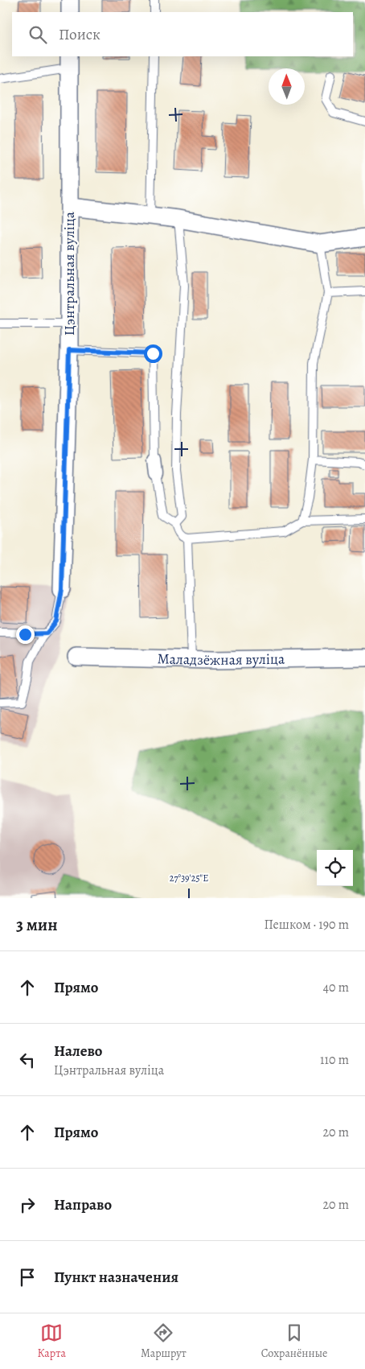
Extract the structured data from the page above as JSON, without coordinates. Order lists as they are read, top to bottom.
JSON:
{
  "streets": {
    "street": ["Цэнтральная вуліца", "Маладзёжная вуліца"]
  },
  "north": "top",
  "page": {
    "search": "Поиск",
    "heading": ["3 мин", "Пешком · 190 m"],
    "list": [
      ["Прямо", "40 m"],
      ["Налево", "Цэнтральная вуліца", "110 m"],
      ["Прямо", "20 m"],
      ["Направо", "20 m"],
      "Пункт назначения"
    ],
    "nav": ["Карта", "Маршрут", "Сохранённые"]
  },
  "coordinates": ["27°39'25\"E"]
}
